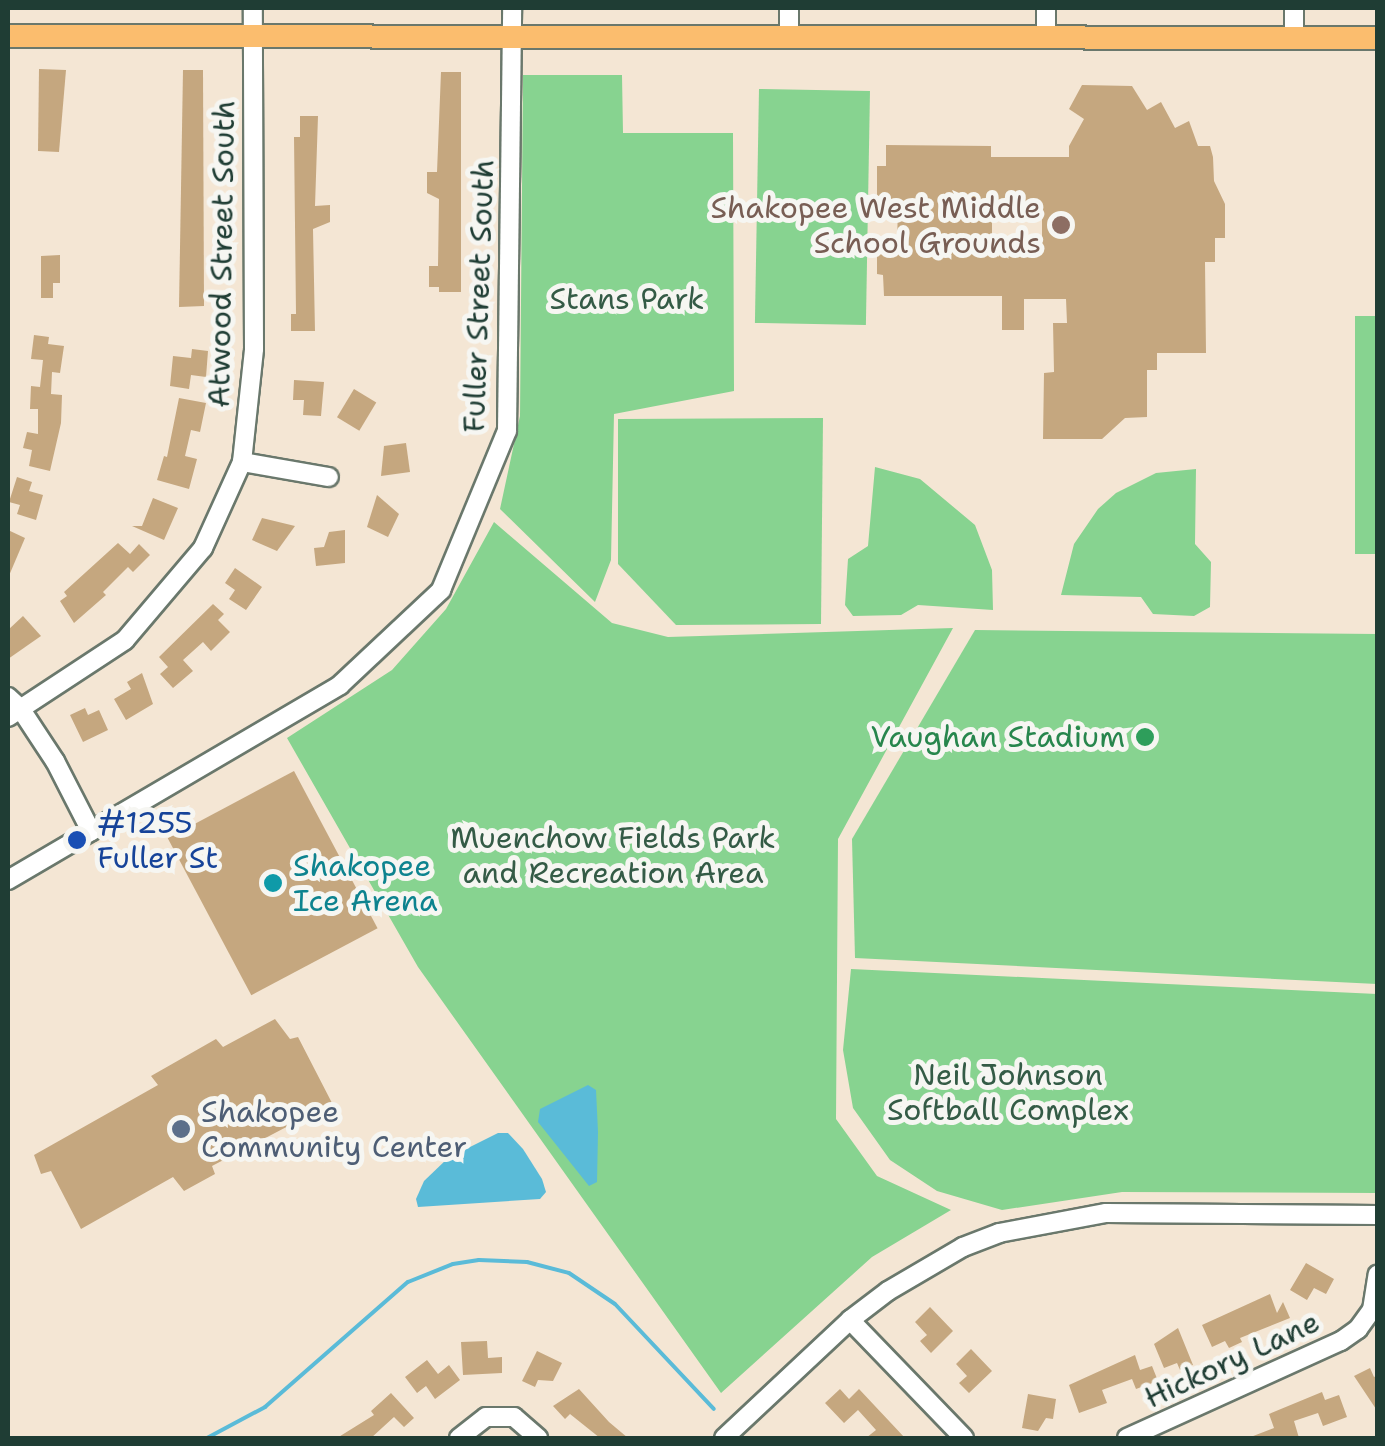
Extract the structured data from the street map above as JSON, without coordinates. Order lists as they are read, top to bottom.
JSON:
{
  "streets": {
    "street": ["Atwood Street South", "Fuller Street South", "Hickory Lane"]
  },
  "parks": ["Stans Park", "Muenchow Fields Park and Recreation Area", "Neil Johnson Softball Complex"],
  "places": [
    "Shakopee West Middle School Grounds",
    "Vaughan Stadium",
    "#1255 Fuller St",
    "Shakopee Ice Arena",
    "Shakopee Community Center"
  ]
}
